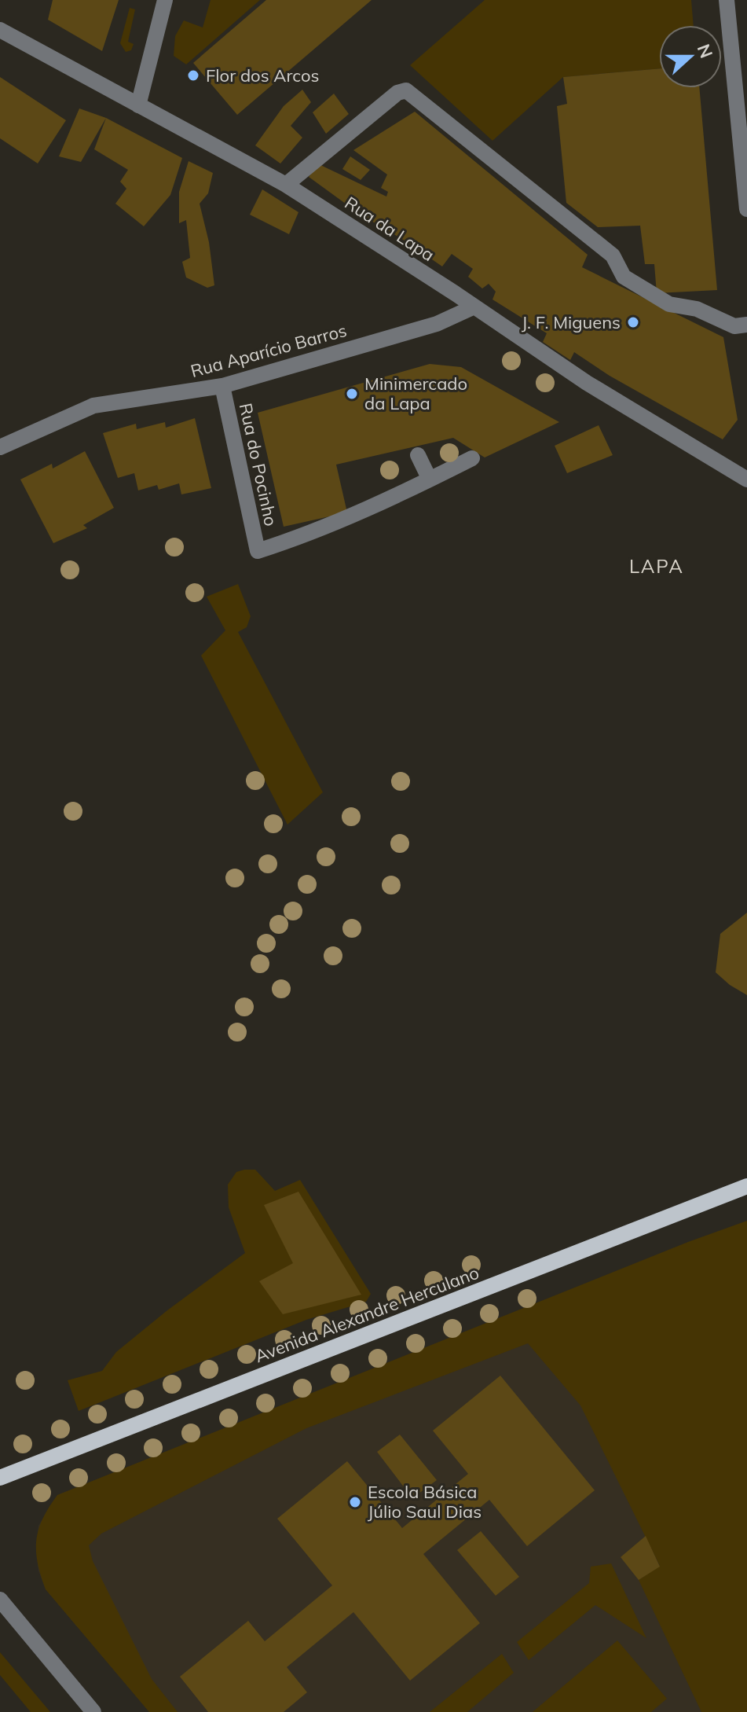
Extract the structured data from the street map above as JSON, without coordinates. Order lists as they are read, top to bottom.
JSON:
{
  "streets": {
    "main road": ["Avenida Alexandre Herculano"],
    "street": ["Rua da Lapa", "Rua Aparício Barros", "Rua do Pocinho"]
  },
  "crossings": [
    ["Rua da Lapa", "Rua Aparício Barros"],
    ["Rua Aparício Barros", "Rua do Pocinho"]
  ],
  "districts": ["LAPA"],
  "places": [
    "Flor dos Arcos",
    "J. F. Miguens",
    "Minimercado da Lapa",
    "Escola Básica Júlio Saul Dias"
  ],
  "north": "right"
}
